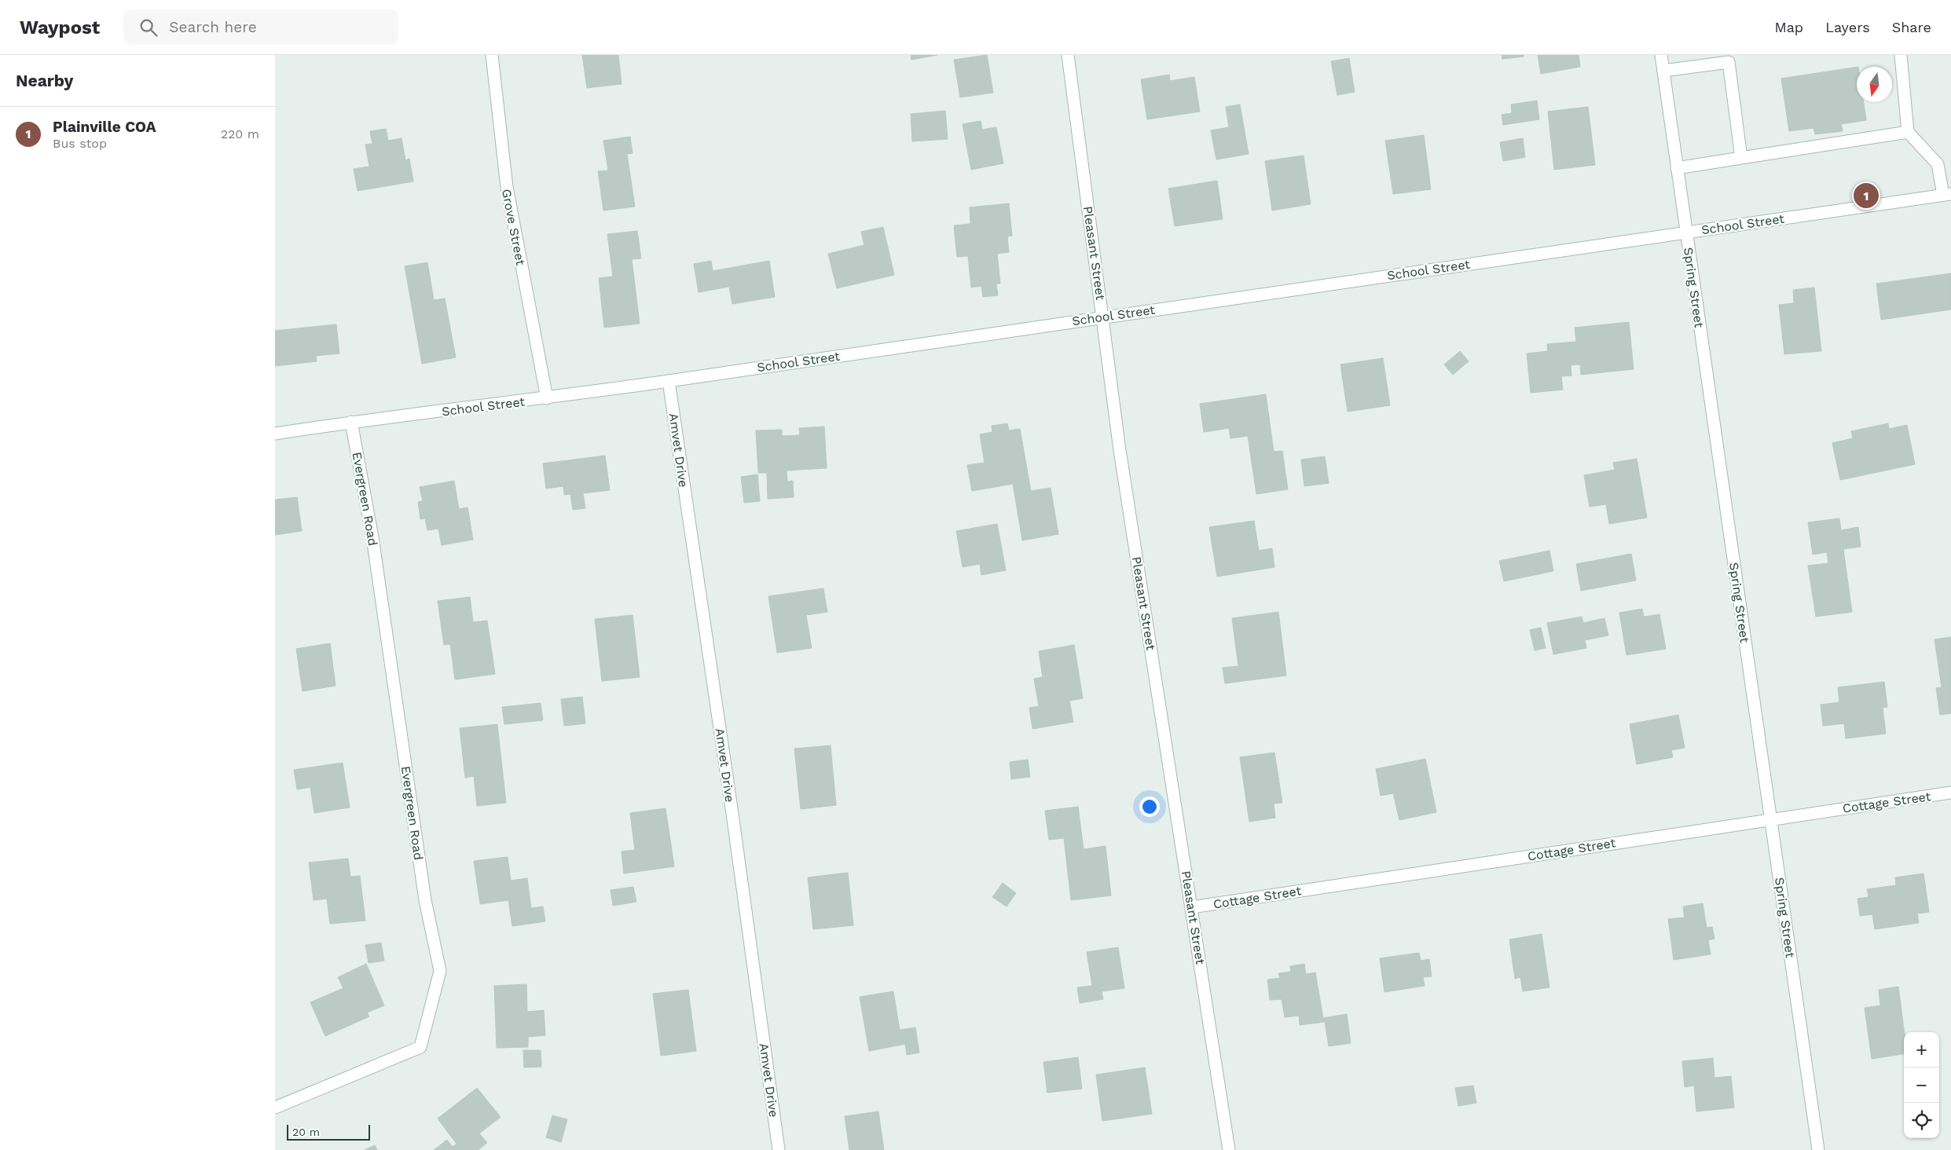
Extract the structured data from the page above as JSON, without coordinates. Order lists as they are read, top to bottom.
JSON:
{
  "streets": {
    "street": [
      "School Street",
      "Grove Street",
      "Pleasant Street",
      "Spring Street",
      "Amvet Drive",
      "Evergreen Road",
      "Cottage Street"
    ]
  },
  "crossings": [
    ["School Street", "Grove Street"],
    ["School Street", "Pleasant Street"],
    ["School Street", "Spring Street"],
    ["School Street", "Amvet Drive"],
    ["School Street", "Evergreen Road"],
    ["Pleasant Street", "Cottage Street"],
    ["Spring Street", "Cottage Street"]
  ],
  "scale_bar": "20 m",
  "north": "bottom",
  "page": {
    "header": "Waypost",
    "search": "Search here",
    "nav": ["Map", "Layers", "Share"],
    "heading": "Nearby",
    "list": [
      {
        "mark": "1",
        "name": "Plainville COA",
        "note": "Bus stop",
        "value": "220 m"
      }
    ],
    "pins": "1",
    "map_buttons": ["+", "−"],
    "scale": "20 m"
  }
}
